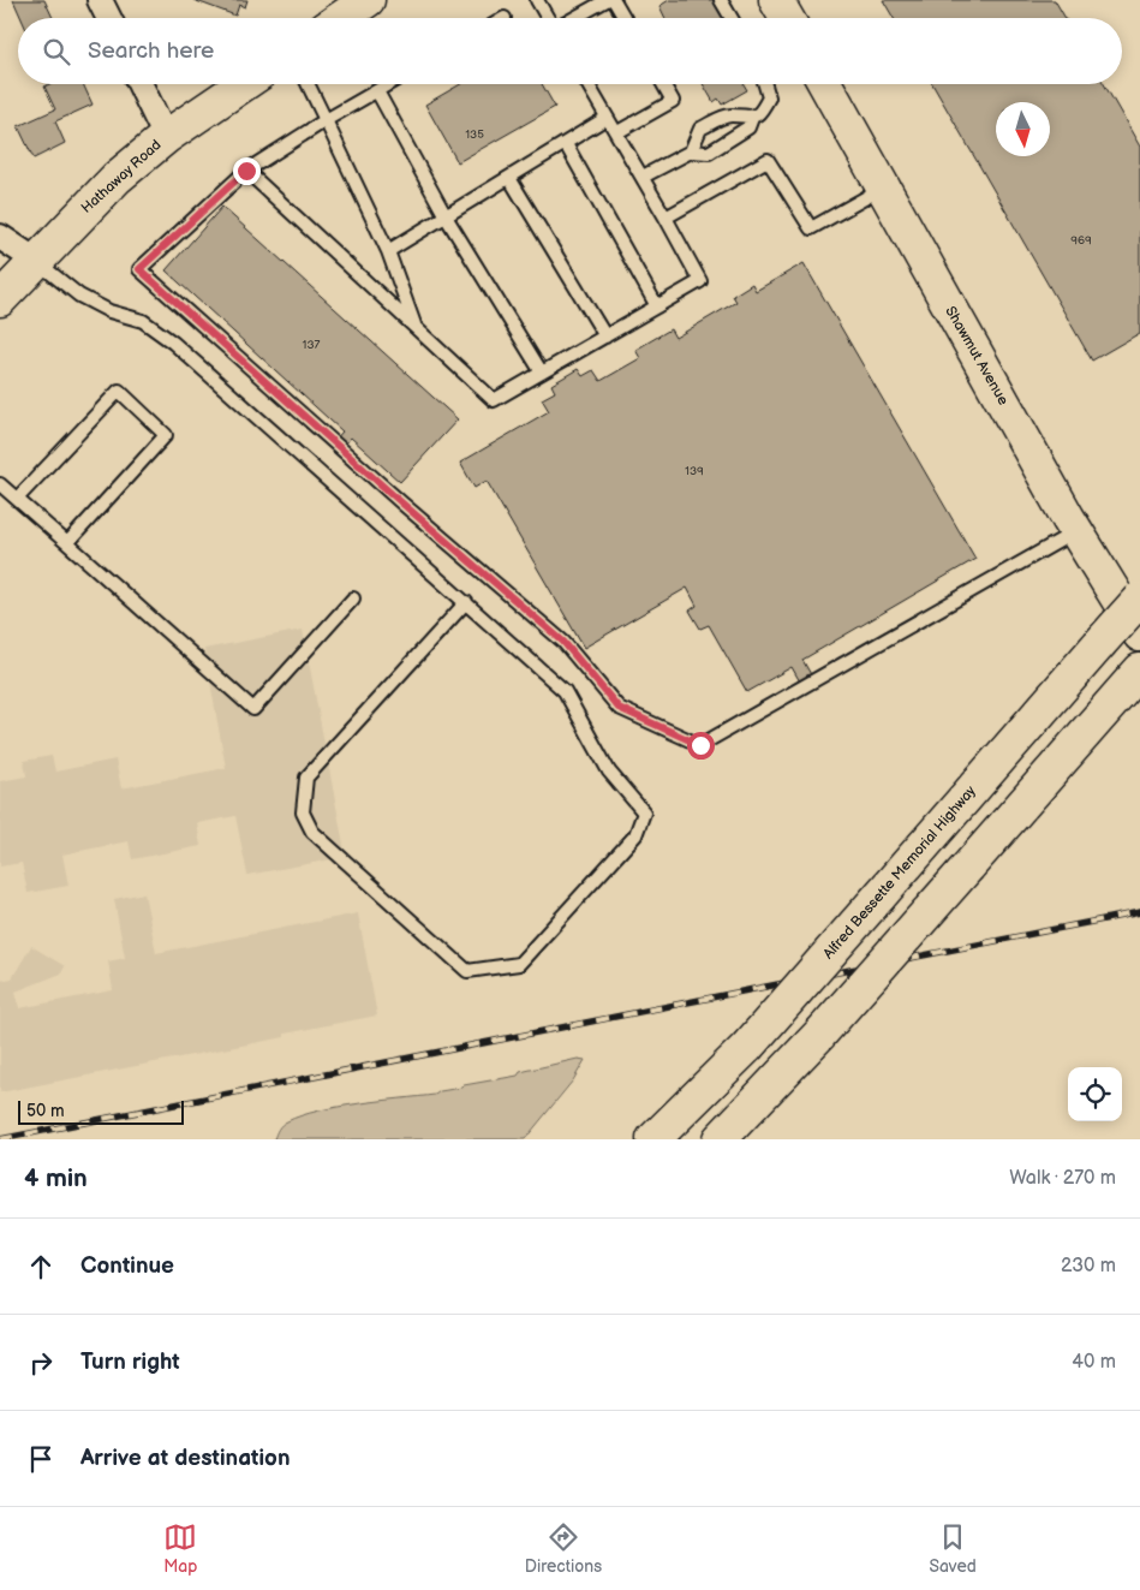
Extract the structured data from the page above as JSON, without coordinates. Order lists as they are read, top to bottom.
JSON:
{
  "streets": {
    "main road": ["Hathaway Road", "Shawmut Avenue", "Alfred Bessette Memorial Highway"]
  },
  "house_numbers": [
    "135",
    "969",
    "137",
    "139"
  ],
  "scale_bar": "50 m",
  "north": "bottom",
  "page": {
    "search": "Search here",
    "scale": "50 m",
    "heading": ["4 min", "Walk · 270 m"],
    "list": [
      ["Continue", "230 m"],
      ["Turn right", "40 m"],
      "Arrive at destination"
    ],
    "nav": ["Map", "Directions", "Saved"]
  }
}
